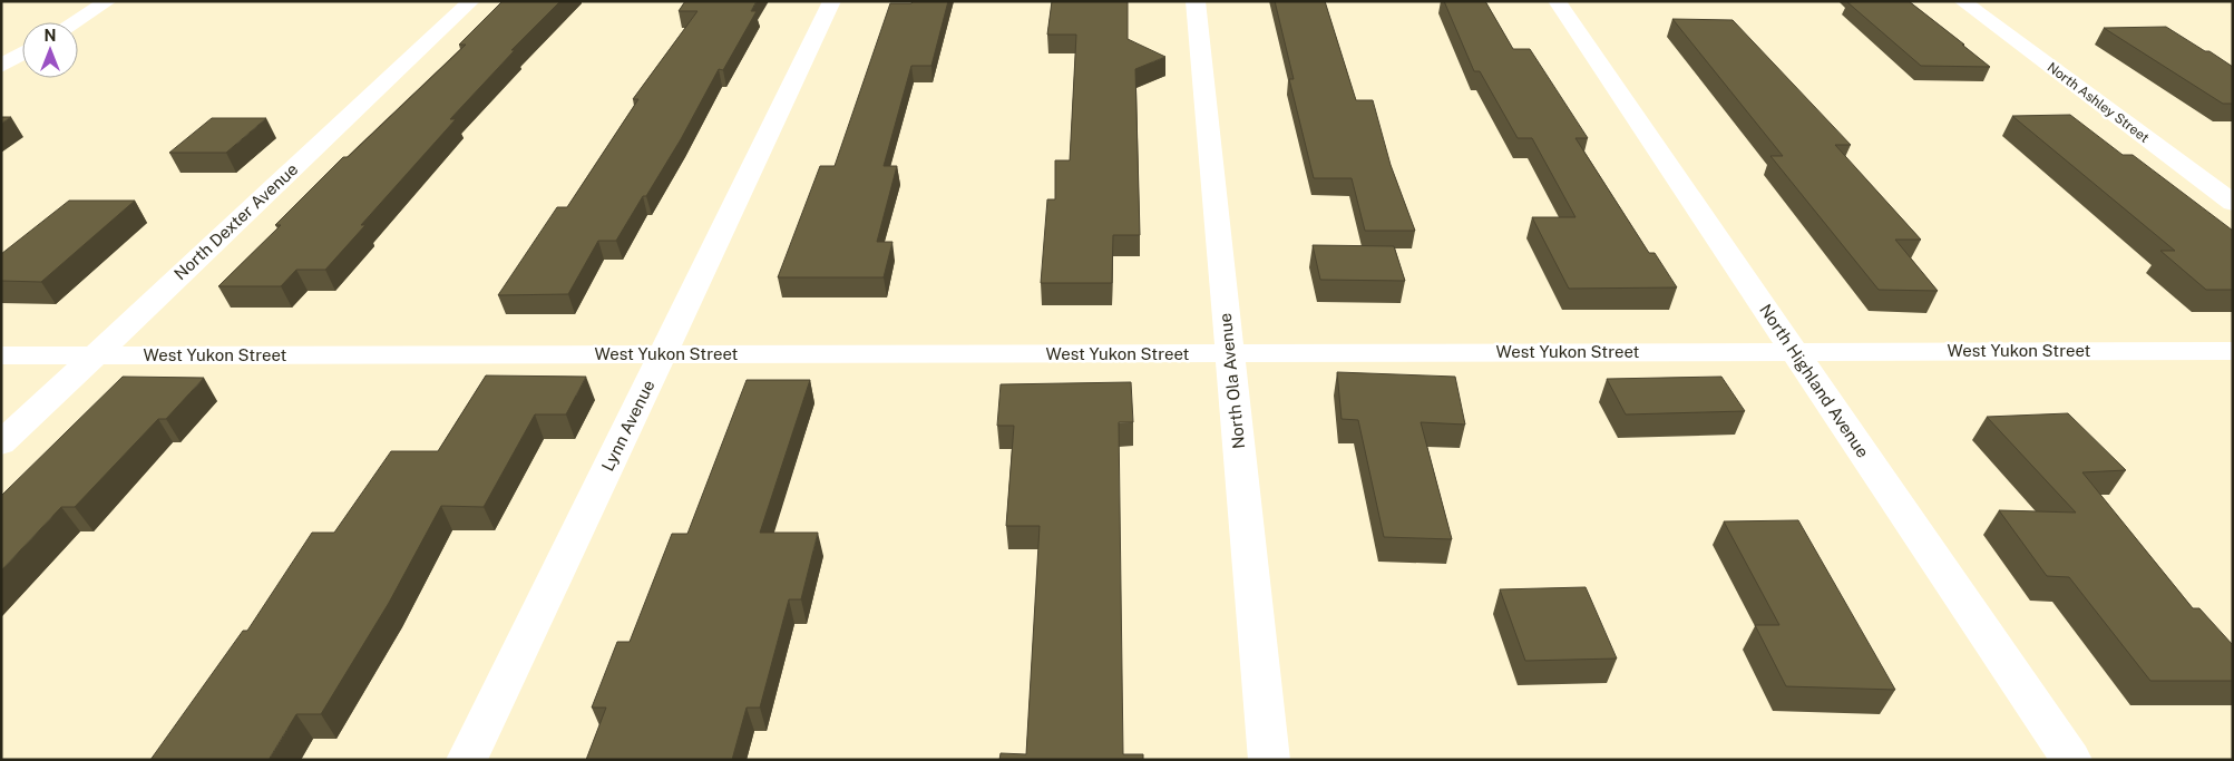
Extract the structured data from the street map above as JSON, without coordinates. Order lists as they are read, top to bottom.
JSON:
{
  "streets": {
    "street": [
      "North Ashley Street",
      "North Dexter Avenue",
      "West Yukon Street",
      "North Ola Avenue",
      "North Highland Avenue",
      "Lynn Avenue"
    ]
  },
  "crossings": [
    ["North Dexter Avenue", "West Yukon Street"],
    ["West Yukon Street", "North Ola Avenue"],
    ["West Yukon Street", "North Highland Avenue"],
    ["West Yukon Street", "Lynn Avenue"]
  ],
  "north": "top"
}
